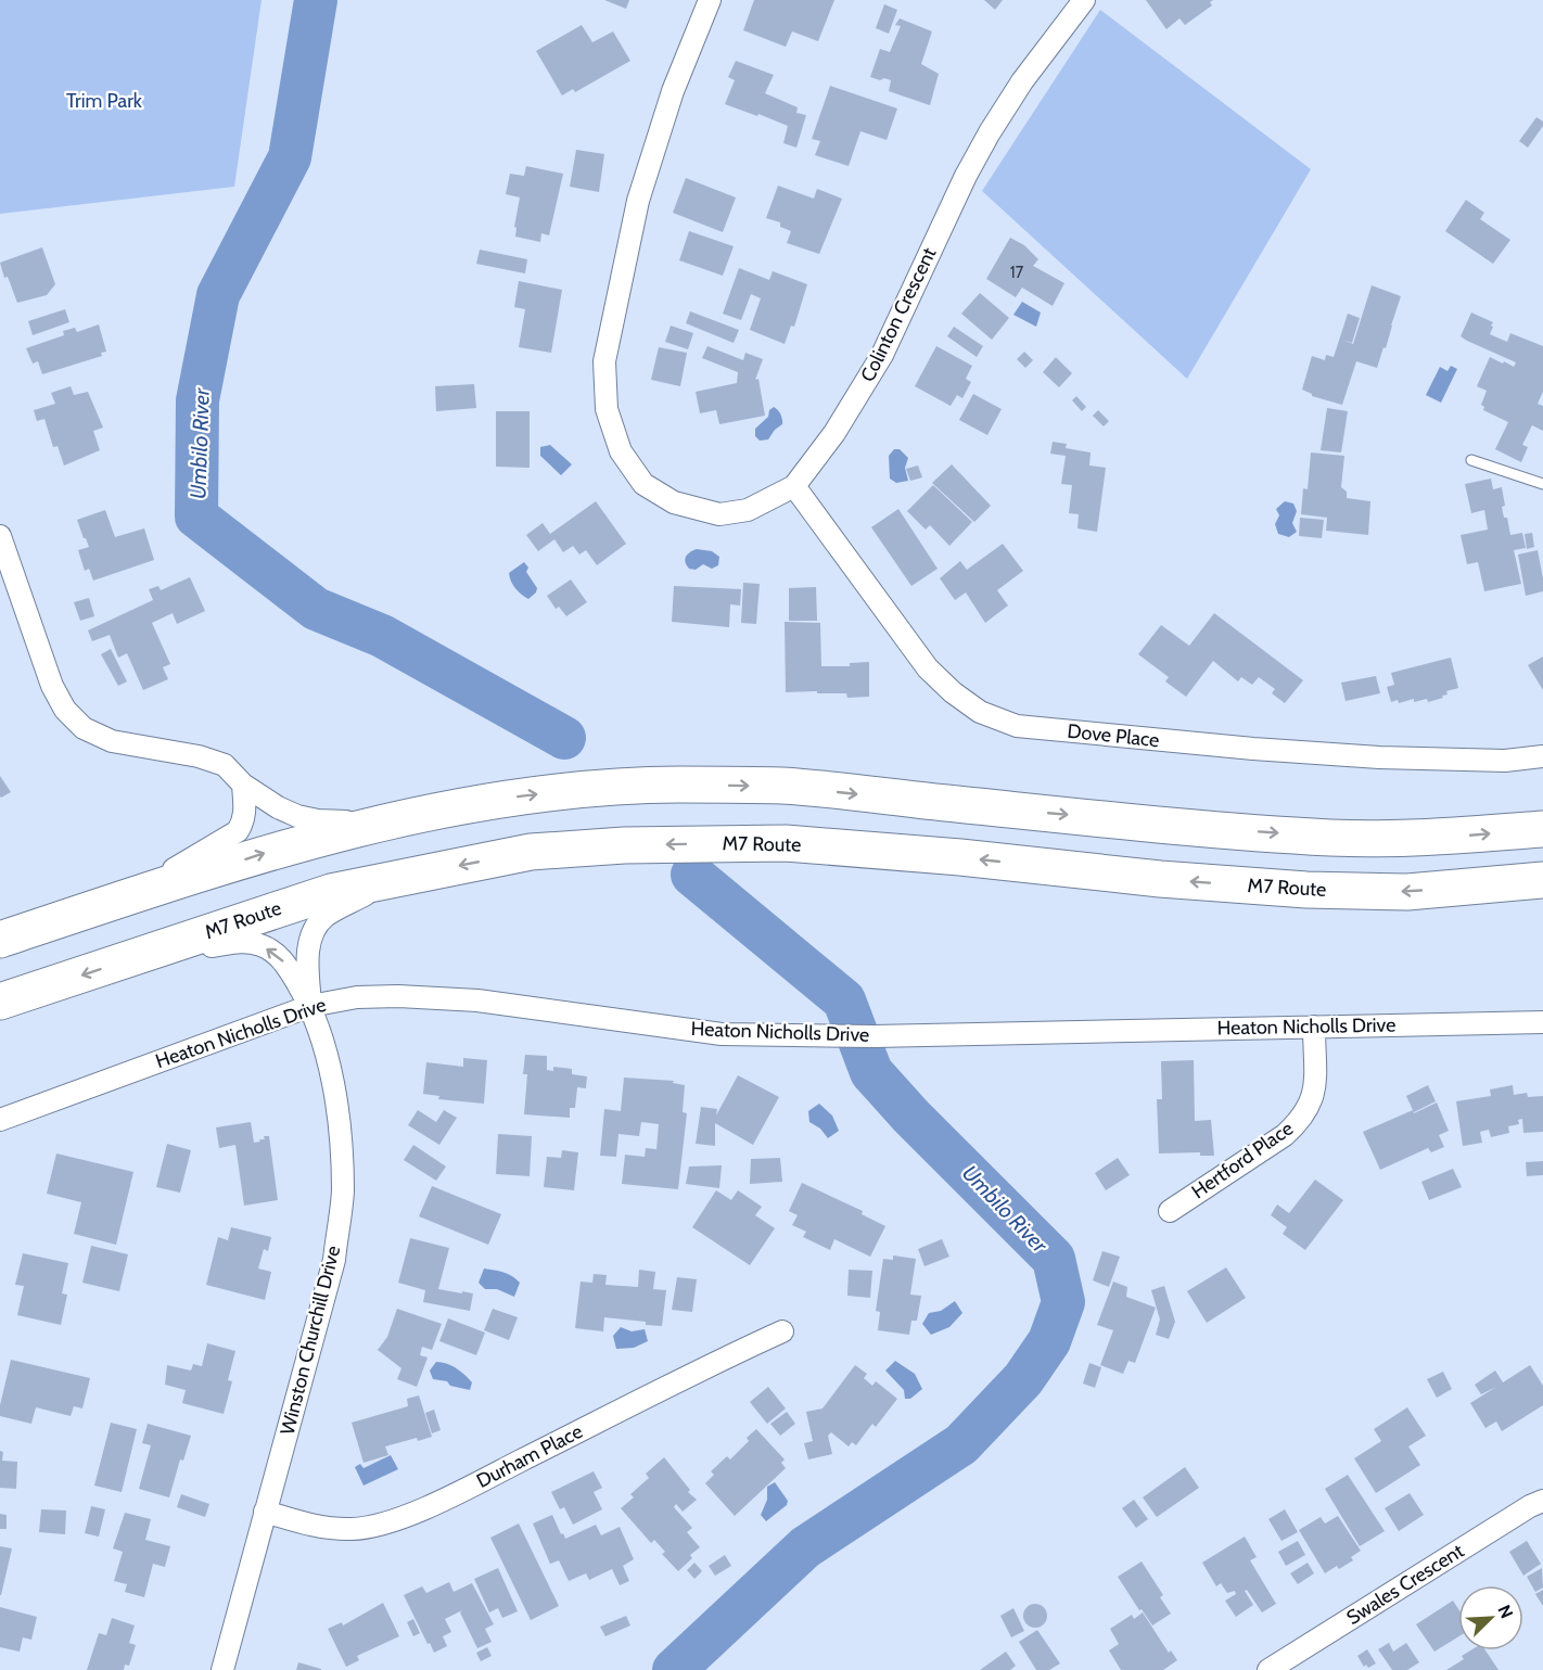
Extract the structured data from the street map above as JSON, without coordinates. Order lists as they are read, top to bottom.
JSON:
{
  "streets": {
    "highway": ["M7 Route"],
    "street": [
      "Colinton Crescent",
      "Dove Place",
      "Heaton Nicholls Drive",
      "Hertford Place",
      "Winston Churchill Drive",
      "Durham Place",
      "Swales Crescent"
    ]
  },
  "crossings": [
    ["Colinton Crescent", "Dove Place"],
    ["Heaton Nicholls Drive", "Hertford Place"],
    ["Heaton Nicholls Drive", "Winston Churchill Drive"],
    ["Winston Churchill Drive", "Durham Place"]
  ],
  "water": ["Umbilo River"],
  "parks": ["Trim Park"],
  "house_numbers": ["17"],
  "north": "top right"
}
